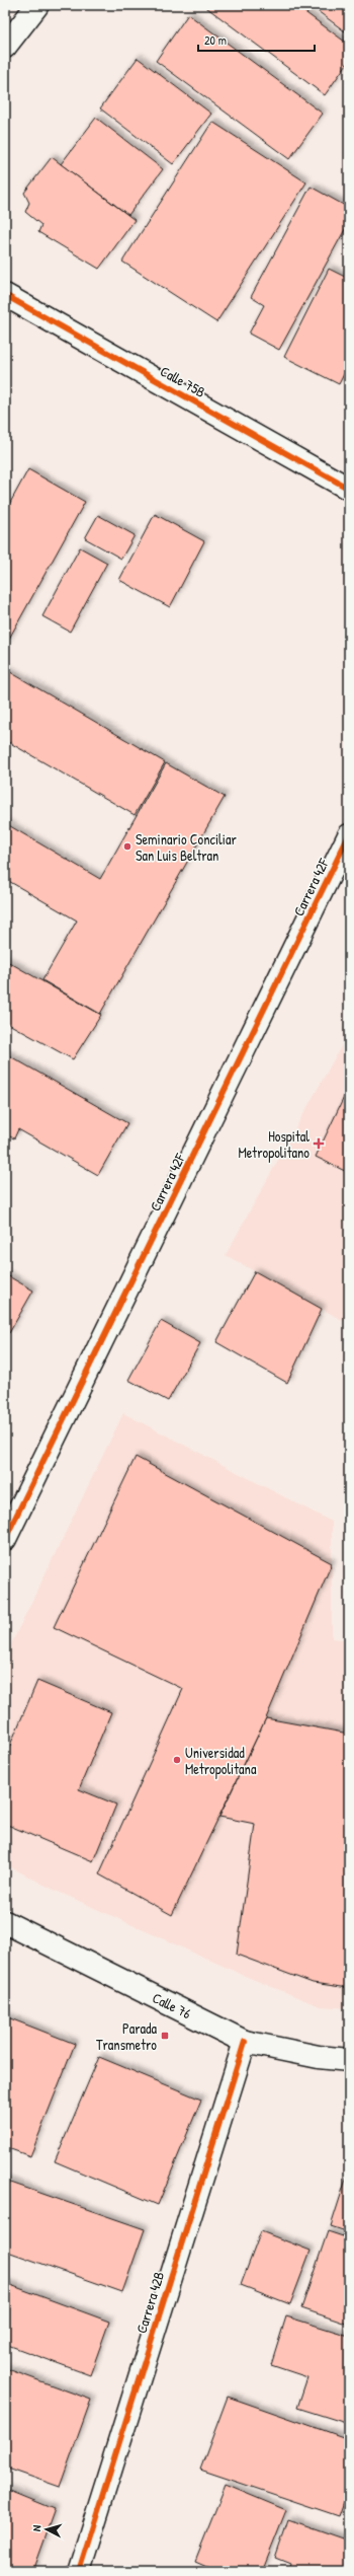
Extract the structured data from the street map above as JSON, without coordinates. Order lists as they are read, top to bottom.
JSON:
{
  "streets": {
    "street": [
      "Calle 75B",
      "Carrera 42F",
      "Calle 76",
      "Carrera 42B"
    ]
  },
  "crossings": [
    ["Calle 76", "Carrera 42B"]
  ],
  "places": {
    "other": ["Seminario Conciliar San Luis Beltran", "Universidad Metropolitana"],
    "health": ["Hospital Metropolitano"],
    "transit": ["Parada Transmetro"]
  },
  "scale_bar": "20 m",
  "north": "left"
}
